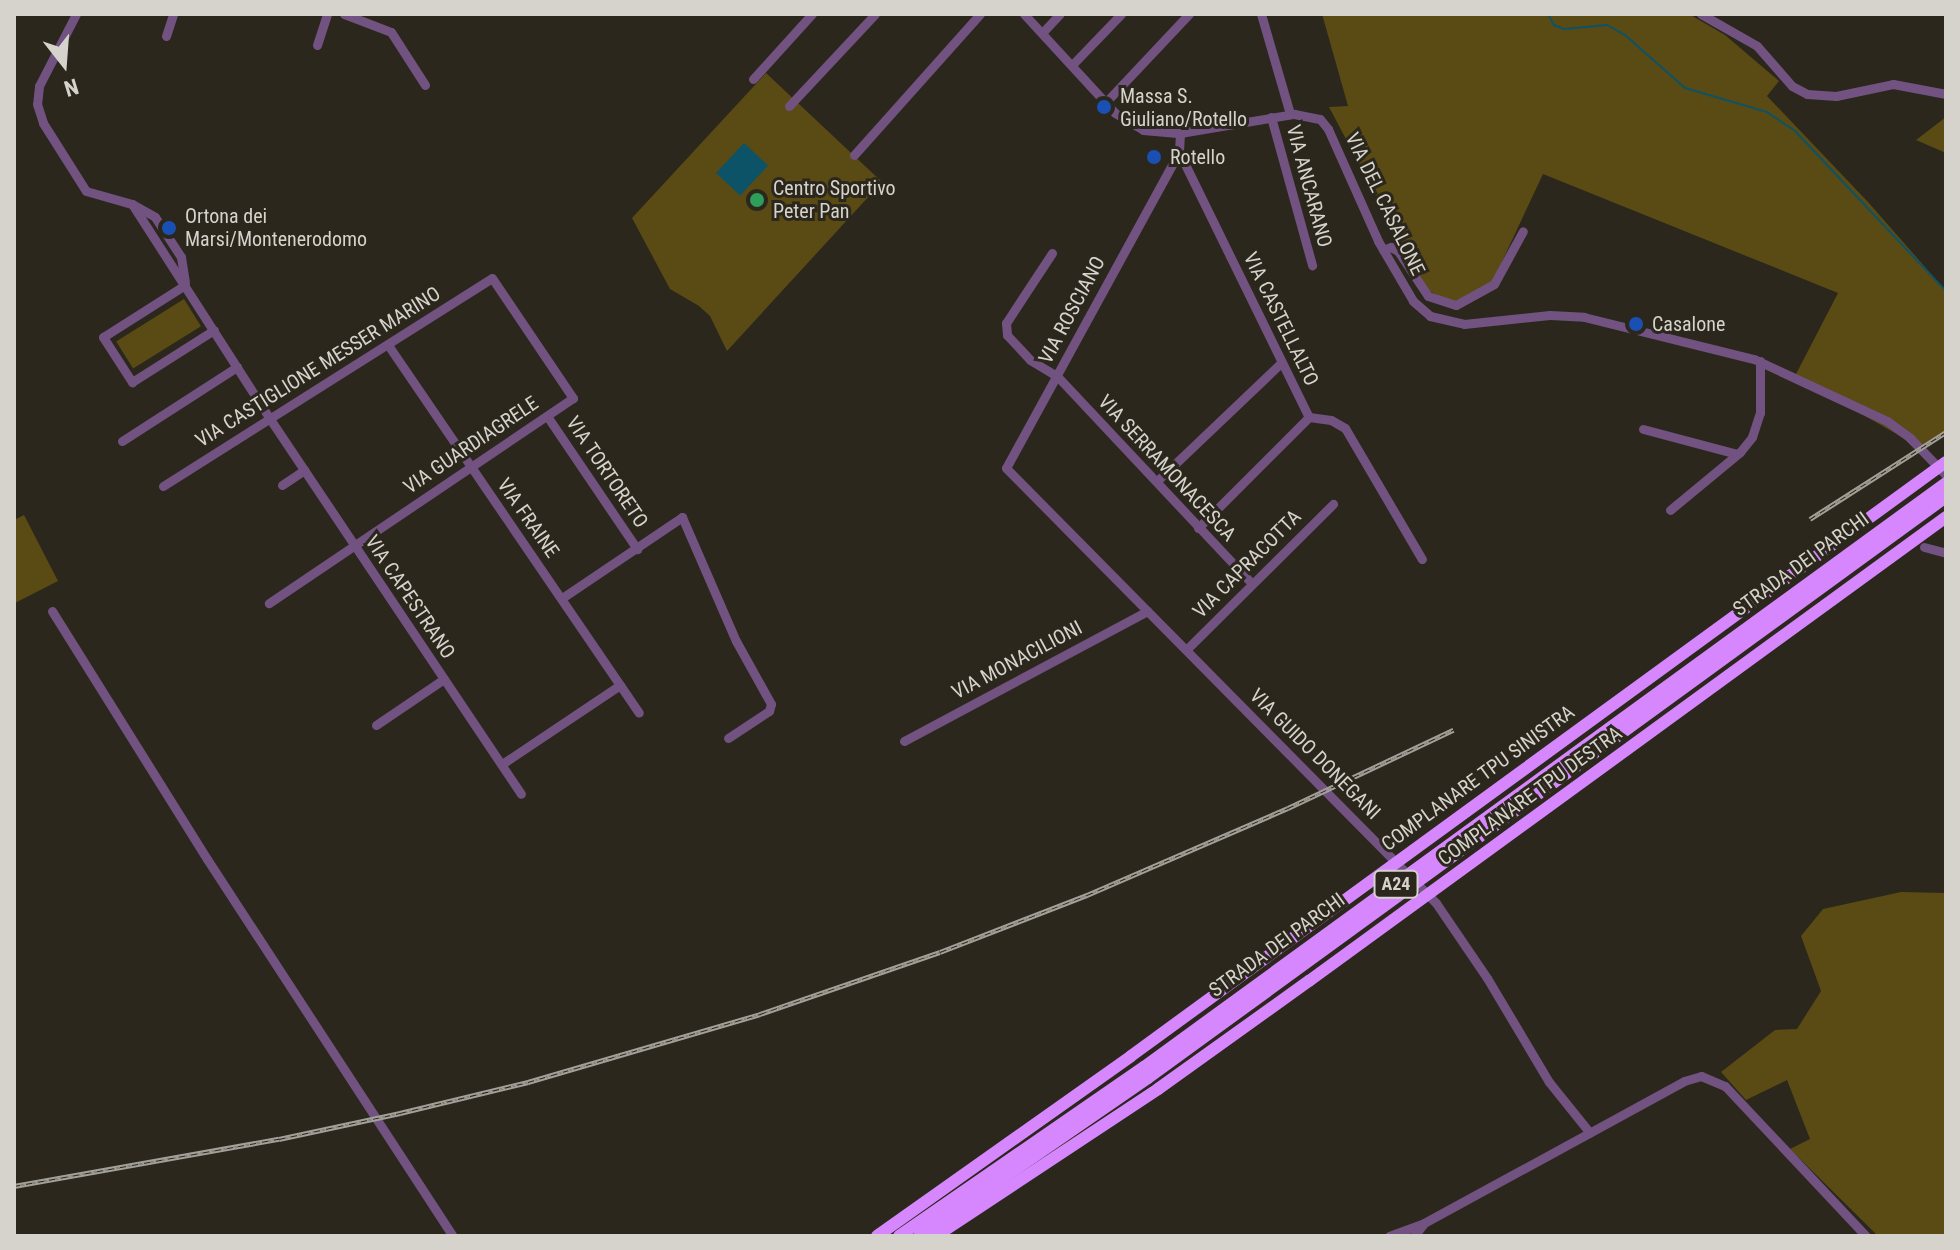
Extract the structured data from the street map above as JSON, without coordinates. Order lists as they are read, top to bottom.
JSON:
{
  "streets": {
    "highway": [
      "STRADA DEI PARCHI",
      "COMPLANARE TPU SINISTRA",
      "COMPLANARE TPU DESTRA",
      "A24"
    ],
    "street": [
      "VIA ANCARANO",
      "VIA DEL CASALONE",
      "VIA ROSCIANO",
      "VIA CASTELLALTO",
      "VIA CASTIGLIONE MESSER MARINO",
      "VIA GUARDIAGRELE",
      "VIA SERRAMONACESCA",
      "VIA TORTORETO",
      "VIA FRAINE",
      "VIA CAPRACOTTA",
      "VIA CAPESTRANO",
      "VIA MONACILIONI",
      "VIA GUIDO DONEGANI"
    ]
  },
  "crossings": [
    ["VIA ANCARANO", "VIA DEL CASALONE"],
    ["VIA ROSCIANO", "VIA CASTELLALTO"],
    ["VIA ROSCIANO", "VIA SERRAMONACESCA"],
    ["VIA ROSCIANO", "VIA GUIDO DONEGANI"],
    ["VIA CASTIGLIONE MESSER MARINO", "VIA GUARDIAGRELE"],
    ["VIA CASTIGLIONE MESSER MARINO", "VIA FRAINE"],
    ["VIA CASTIGLIONE MESSER MARINO", "VIA CAPESTRANO"],
    ["VIA GUARDIAGRELE", "VIA TORTORETO"],
    ["VIA GUARDIAGRELE", "VIA FRAINE"],
    ["VIA GUARDIAGRELE", "VIA CAPESTRANO"],
    ["VIA SERRAMONACESCA", "VIA CAPRACOTTA"],
    ["VIA CAPRACOTTA", "VIA GUIDO DONEGANI"],
    ["VIA MONACILIONI", "VIA GUIDO DONEGANI"]
  ],
  "places": [
    "Massa S. Giuliano/Rotello",
    "Rotello",
    "Centro Sportivo Peter Pan",
    "Ortona dei Marsi/Montenerodomo",
    "Casalone"
  ],
  "north": "bottom"
}
